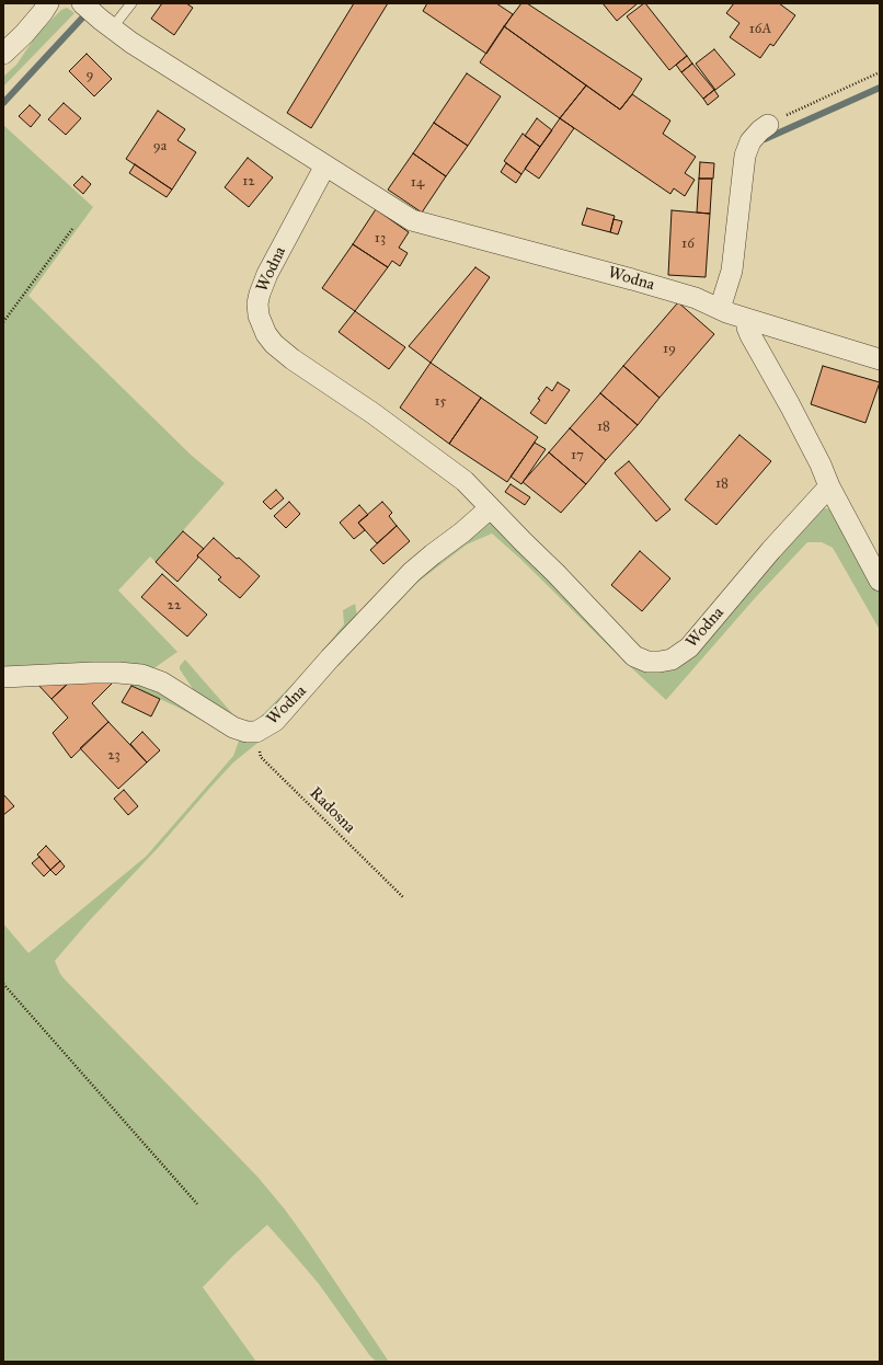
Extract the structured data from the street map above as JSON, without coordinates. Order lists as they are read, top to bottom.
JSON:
{
  "streets": {
    "street": ["Wodna"],
    "path": ["Radosna"]
  },
  "crossings": [
    ["Wodna", "Radosna"]
  ],
  "house_numbers": [
    "16A",
    "9",
    "9a",
    "12",
    "14",
    "13",
    "16",
    "19",
    "15",
    "18",
    "17",
    "18",
    "22",
    "23"
  ]
}
